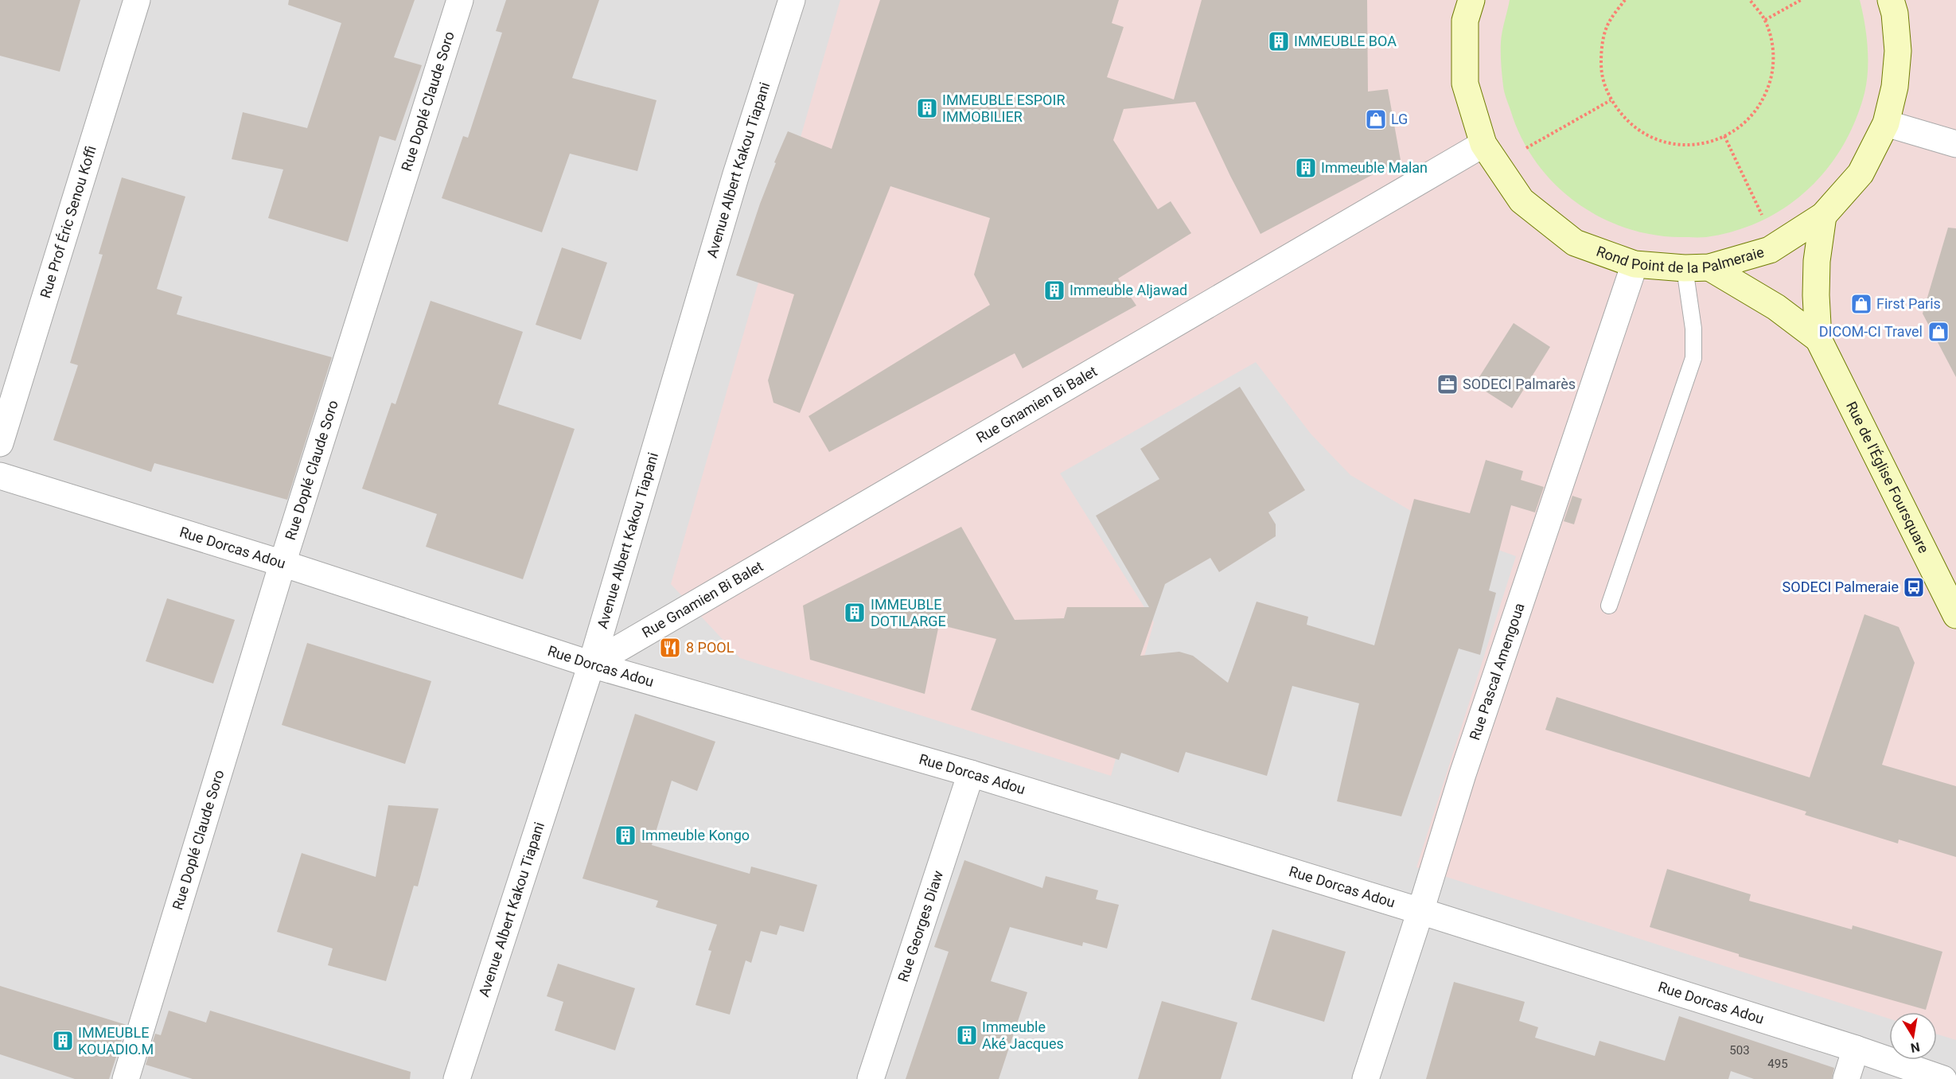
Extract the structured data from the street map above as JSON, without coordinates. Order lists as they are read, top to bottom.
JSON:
{
  "streets": {
    "main road": ["Rond Point de la Palmeraie", "Rue de l'Église Foursquare"],
    "street": [
      "Rue Doplé Claude Soro",
      "Avenue Albert Kakou Tiapani",
      "Rue Prof Éric Senou Koffi",
      "Rue Gnamien Bi Balet",
      "Rue Dorcas Adou",
      "Rue Pascal Amengoua",
      "Rue Georges Diaw"
    ]
  },
  "crossings": [
    ["Rue Doplé Claude Soro", "Rue Dorcas Adou"],
    ["Avenue Albert Kakou Tiapani", "Rue Gnamien Bi Balet"],
    ["Avenue Albert Kakou Tiapani", "Rue Dorcas Adou"],
    ["Rond Point de la Palmeraie", "Rue Gnamien Bi Balet"],
    ["Rond Point de la Palmeraie", "Rue de l'Église Foursquare"],
    ["Rond Point de la Palmeraie", "Rue Pascal Amengoua"],
    ["Rue Gnamien Bi Balet", "Rue Dorcas Adou"],
    ["Rue Dorcas Adou", "Rue Pascal Amengoua"],
    ["Rue Dorcas Adou", "Rue Georges Diaw"]
  ],
  "places": {
    "building": [
      "IMMEUBLE BOA",
      "IMMEUBLE ESPOIR IMMOBILIER",
      "Immeuble Malan",
      "Immeuble Aljawad",
      "IMMEUBLE DOTILARGE",
      "Immeuble Kongo",
      "Immeuble Aké Jacques",
      "IMMEUBLE KOUADIO.M"
    ],
    "shop": ["LG", "First Paris", "DICOM-CI Travel"],
    "office": ["SODECI Palmarès"],
    "bus stop": ["SODECI Palmeraie"],
    "restaurant": ["8 POOL"]
  },
  "house_numbers": ["503", "495"],
  "north": "bottom"
}
